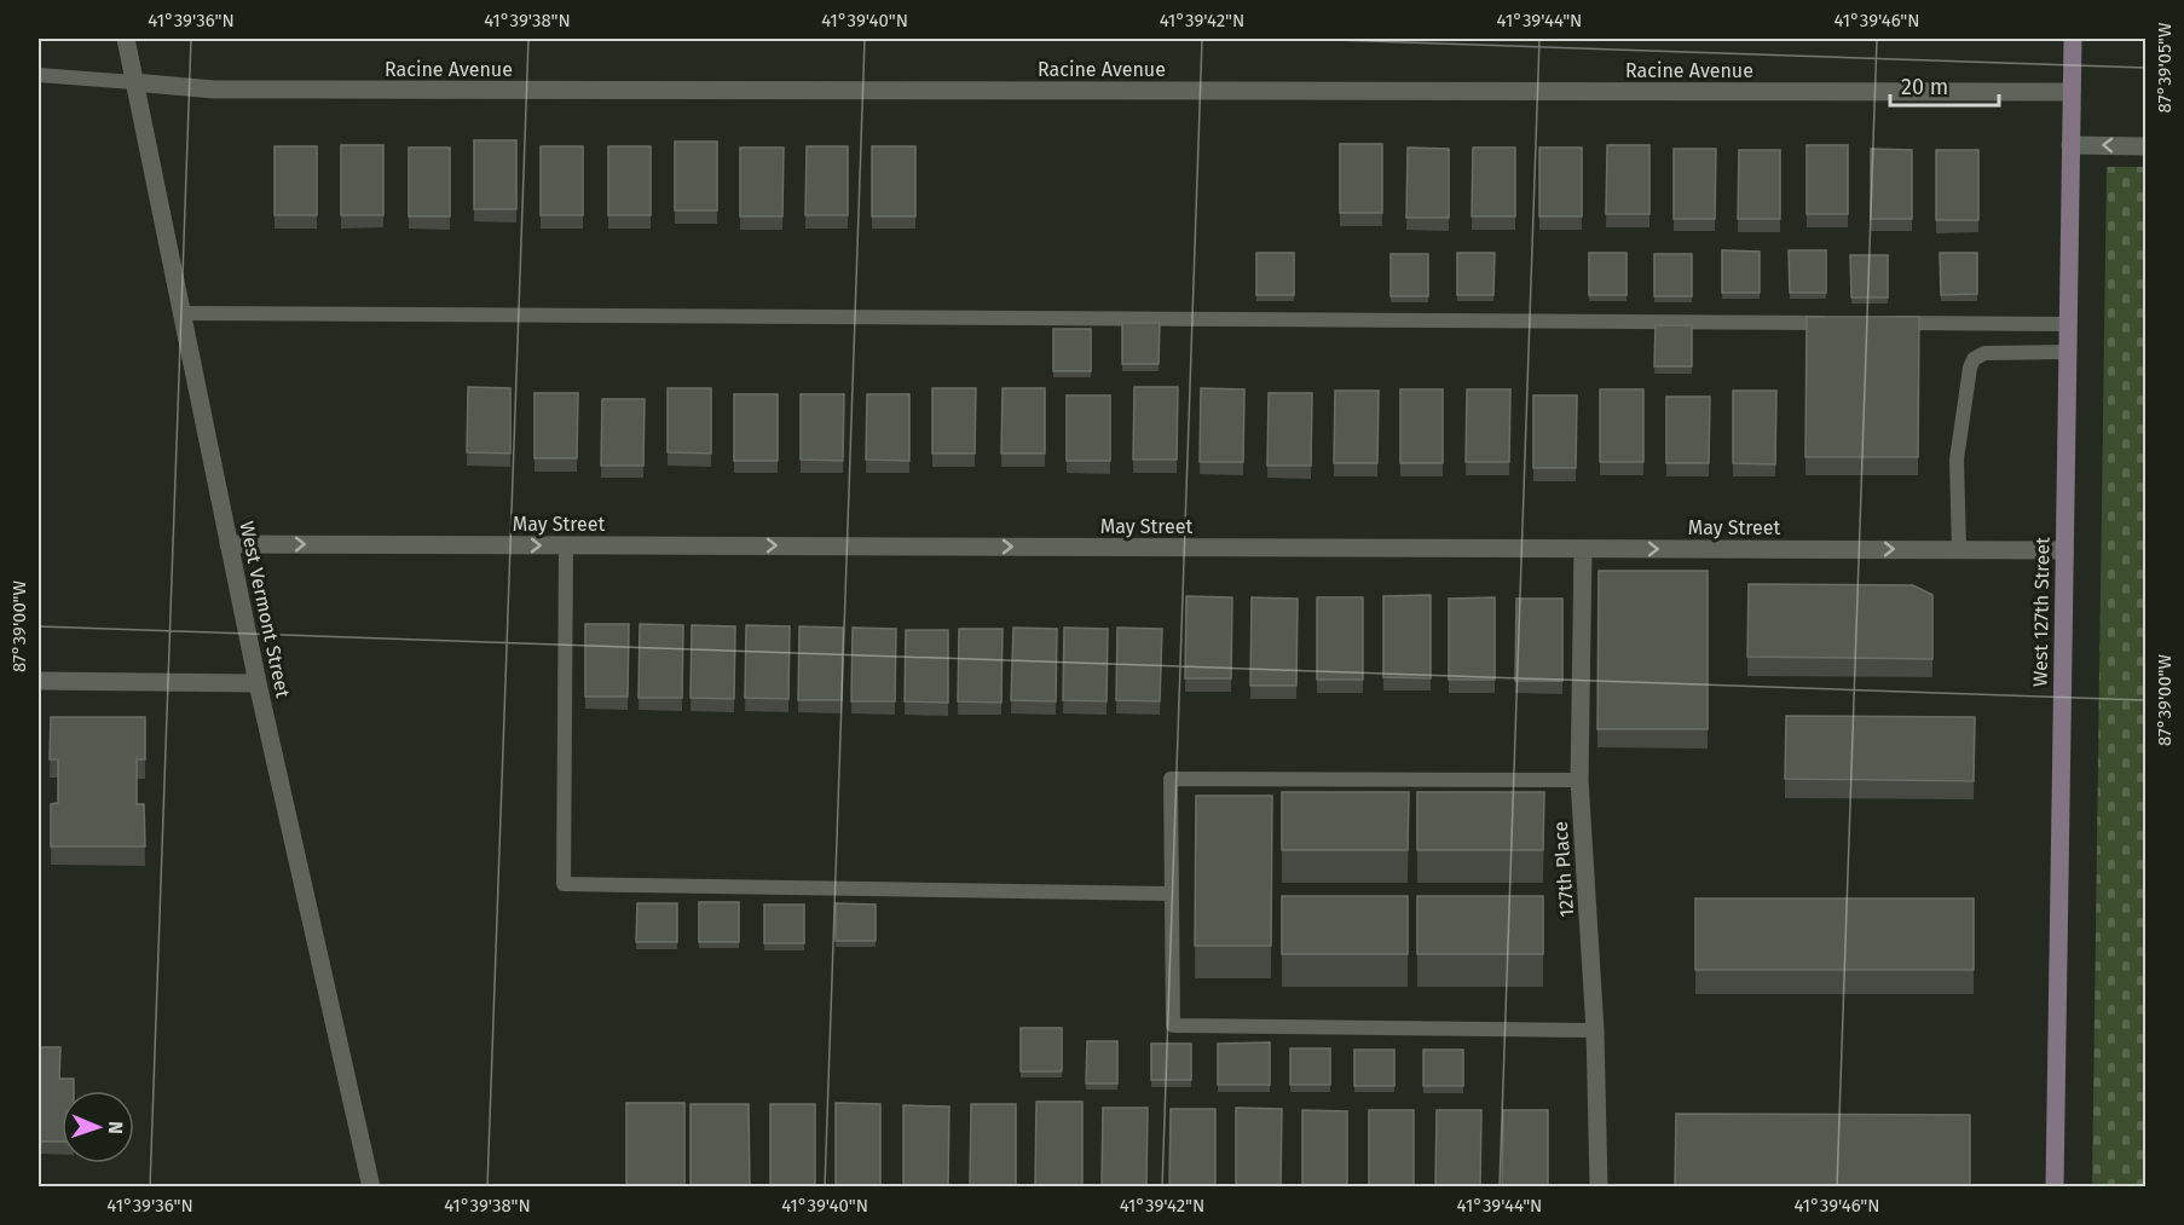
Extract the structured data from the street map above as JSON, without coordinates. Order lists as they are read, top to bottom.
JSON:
{
  "streets": {
    "main road": ["West 127th Street"],
    "street": [
      "Racine Avenue",
      "May Street",
      "West Vermont Street",
      "127th Place"
    ]
  },
  "crossings": [
    ["Racine Avenue", "West Vermont Street"],
    ["Racine Avenue", "West 127th Street"],
    ["May Street", "West Vermont Street"],
    ["May Street", "West 127th Street"],
    ["May Street", "127th Place"]
  ],
  "one_way": ["May Street"],
  "scale_bar": "20 m",
  "north": "right",
  "coordinates": [
    "41°39'36\"N",
    "41°39'38\"N",
    "41°39'40\"N",
    "41°39'42\"N",
    "41°39'44\"N",
    "41°39'46\"N",
    "87°39'05\"W",
    "87°39'00\"W"
  ]
}
